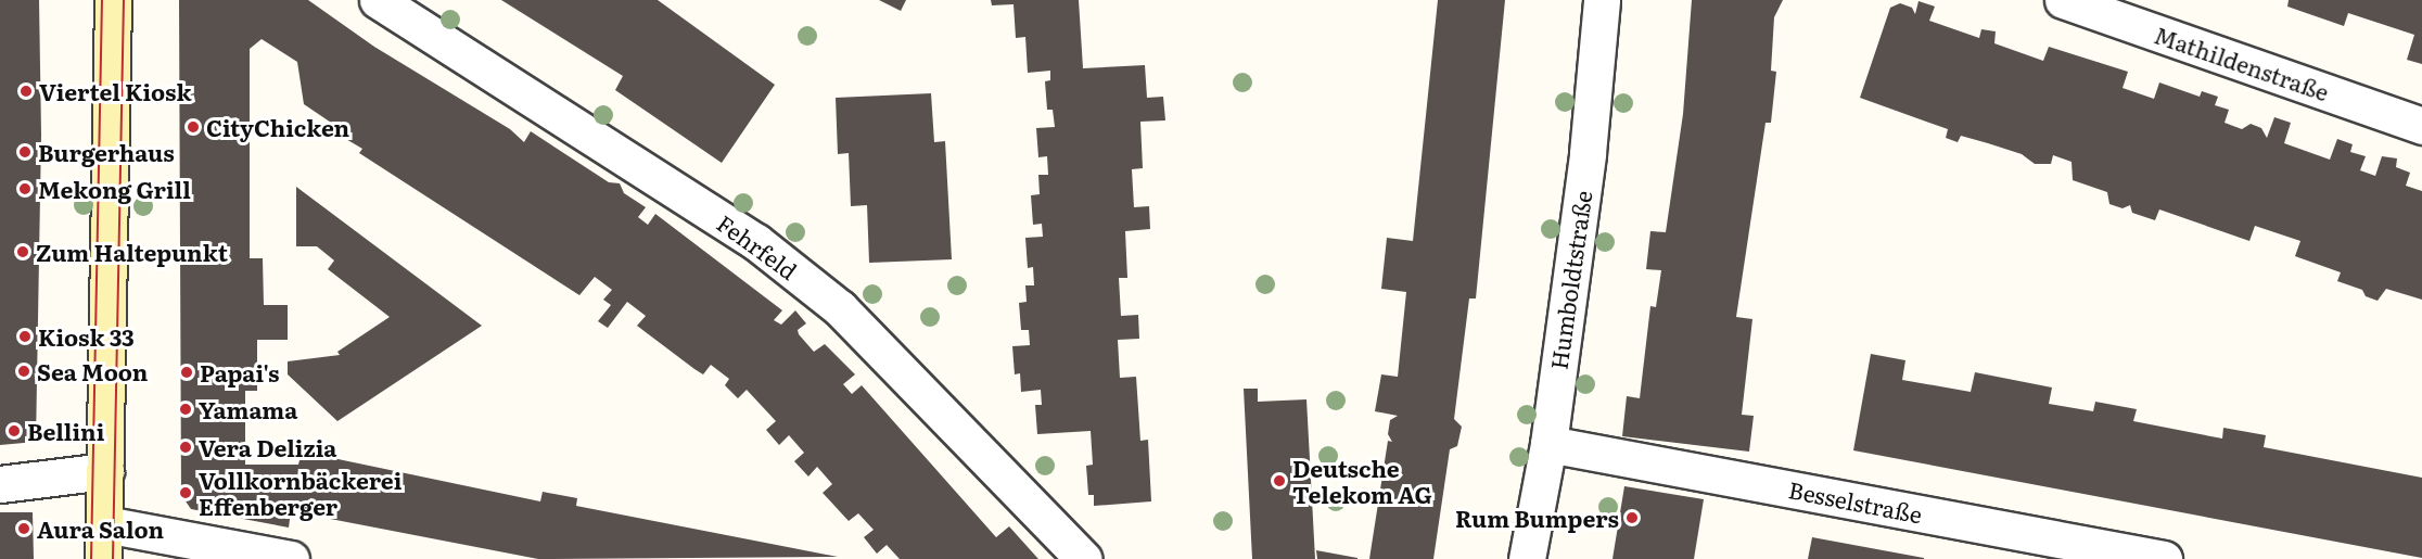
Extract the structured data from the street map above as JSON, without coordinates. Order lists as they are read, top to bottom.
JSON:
{
  "streets": {
    "street": [
      "Mathildenstraße",
      "Fehrfeld",
      "Humboldtstraße",
      "Besselstraße"
    ]
  },
  "crossings": [
    ["Humboldtstraße", "Besselstraße"]
  ],
  "places": [
    "Viertel Kiosk",
    "CityChicken",
    "Burgerhaus",
    "Mekong Grill",
    "Zum Haltepunkt",
    "Kiosk 33",
    "Sea Moon",
    "Papai's",
    "Yamama",
    "Bellini",
    "Vera Delizia",
    "Deutsche Telekom AG",
    "Vollkornbäckerei Effenberger",
    "Rum Bumpers",
    "Aura Salon"
  ]
}
